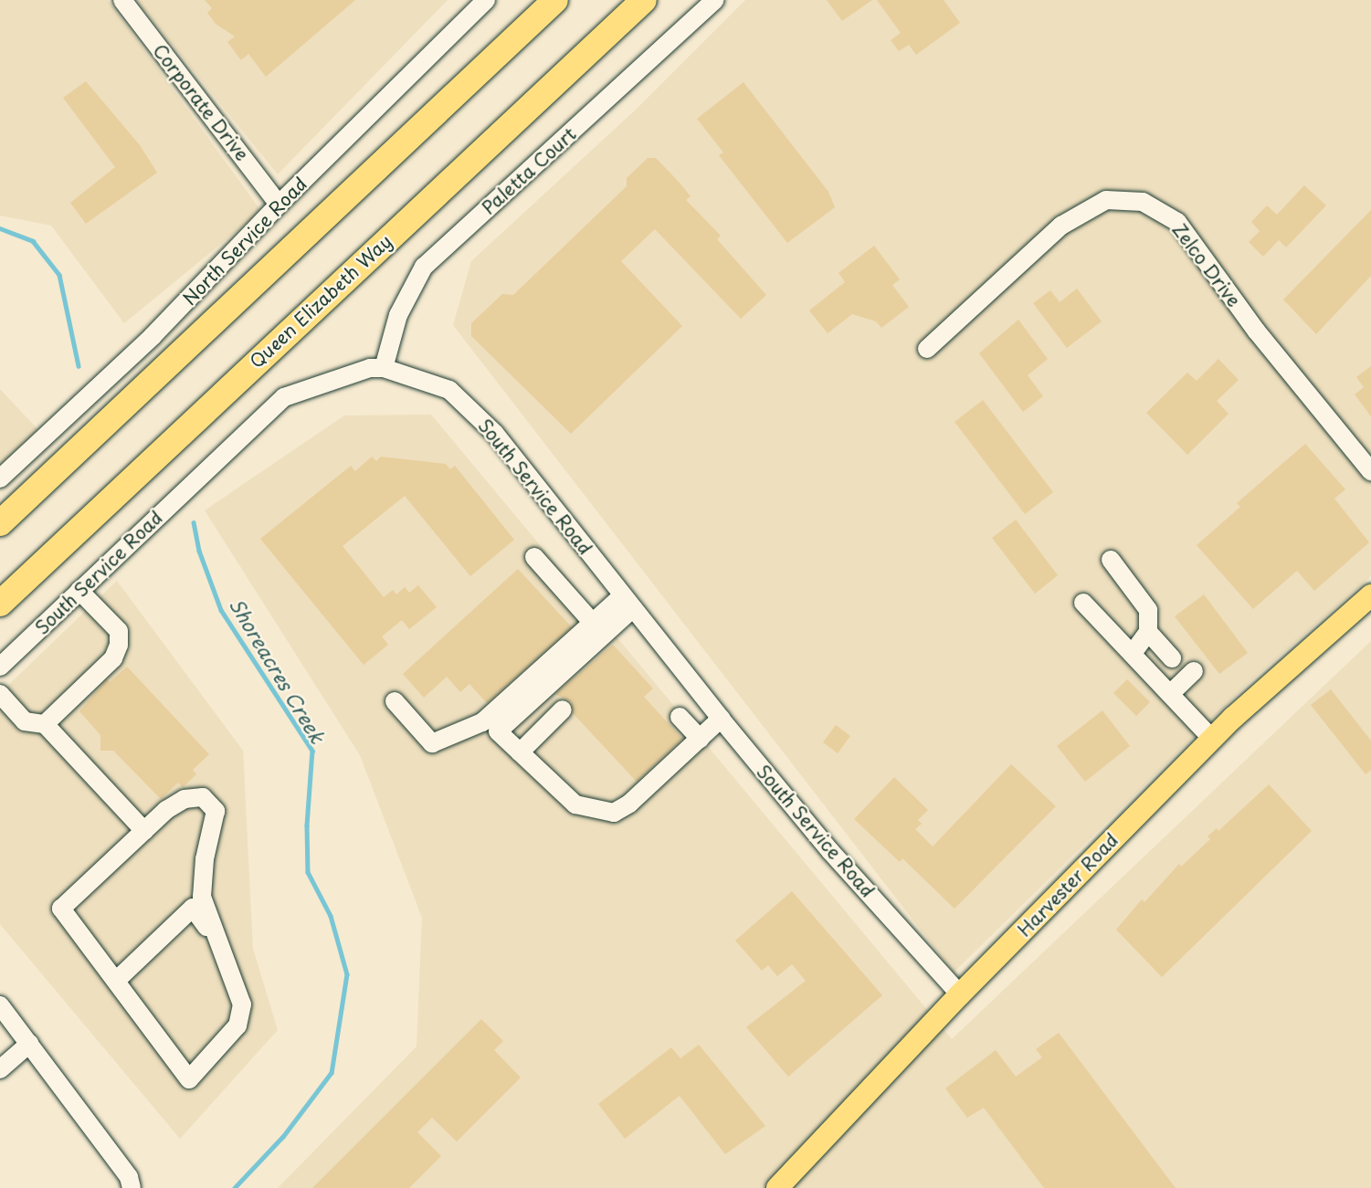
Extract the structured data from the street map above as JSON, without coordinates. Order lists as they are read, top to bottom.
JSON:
{
  "streets": {
    "highway": ["Queen Elizabeth Way"],
    "main road": ["Harvester Road"],
    "street": [
      "Corporate Drive",
      "Paletta Court",
      "North Service Road",
      "Zelco Drive",
      "South Service Road"
    ]
  },
  "crossings": [
    ["Corporate Drive", "North Service Road"],
    ["Paletta Court", "South Service Road"],
    ["South Service Road", "Harvester Road"]
  ],
  "water": ["Shoreacres Creek"]
}
